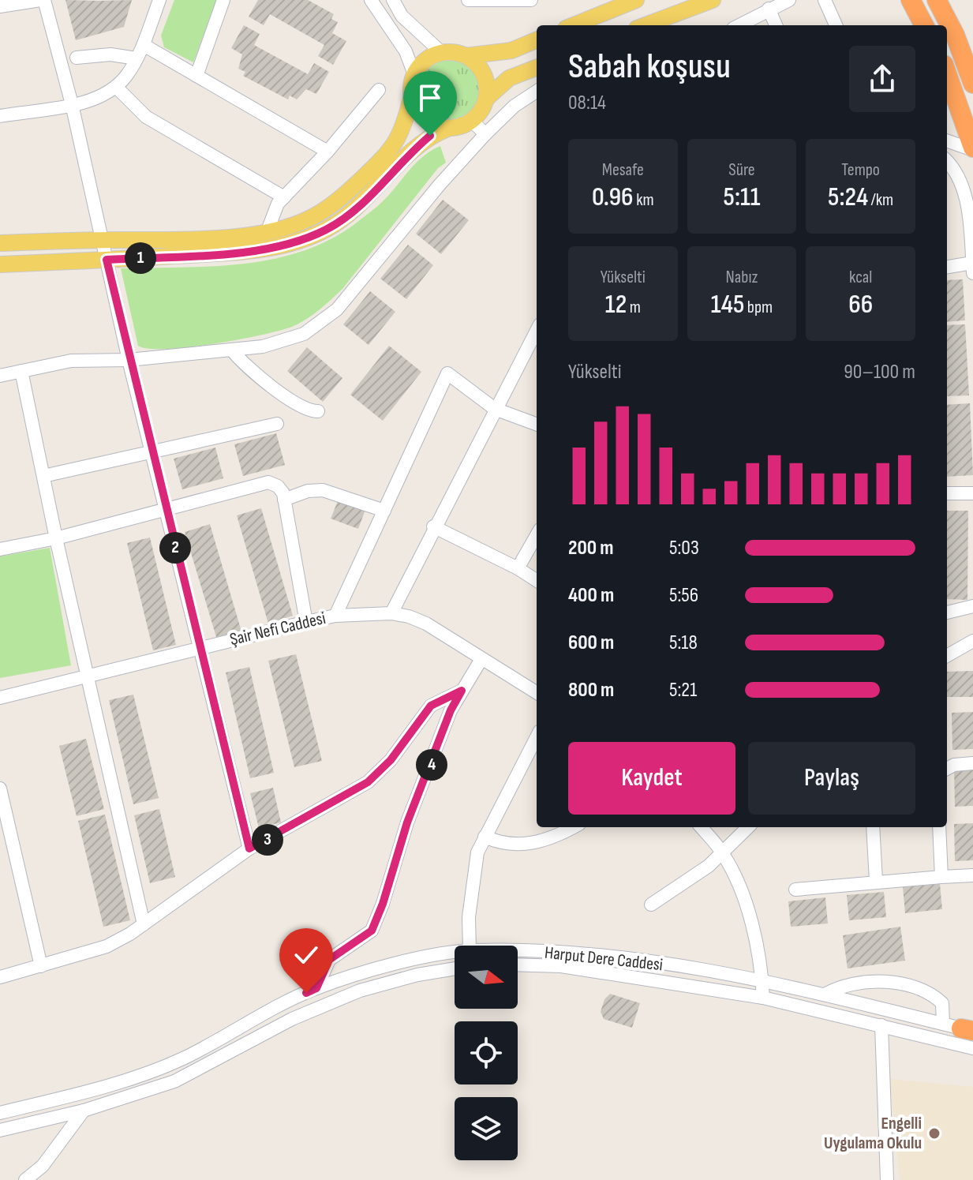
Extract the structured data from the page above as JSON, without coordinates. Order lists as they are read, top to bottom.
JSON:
{
  "streets": {
    "street": ["Şair Nefi Caddesi", "Harput Dere Caddesi"]
  },
  "places": ["Engelli Uygulama Okulu"],
  "north": "right",
  "page": {
    "heading": ["Sabah koşusu", "08:14"],
    "stats": [
      ["Mesafe", "0.96 km"],
      ["Süre", "5:11"],
      ["Tempo", "5:24 /km"],
      ["Yükselti", "12 m"],
      ["Nabız", "145 bpm"],
      ["kcal", "66"]
    ],
    "pins": [
      "1",
      "2",
      "4",
      "3"
    ],
    "chart": ["Yükselti", "90–100 m"],
    "list": [
      {
        "name": "200 m",
        "note": "5:03"
      },
      {
        "name": "400 m",
        "note": "5:56"
      },
      {
        "name": "600 m",
        "note": "5:18"
      },
      {
        "name": "800 m",
        "note": "5:21"
      }
    ],
    "buttons": ["Kaydet", "Paylaş"]
  }
}
